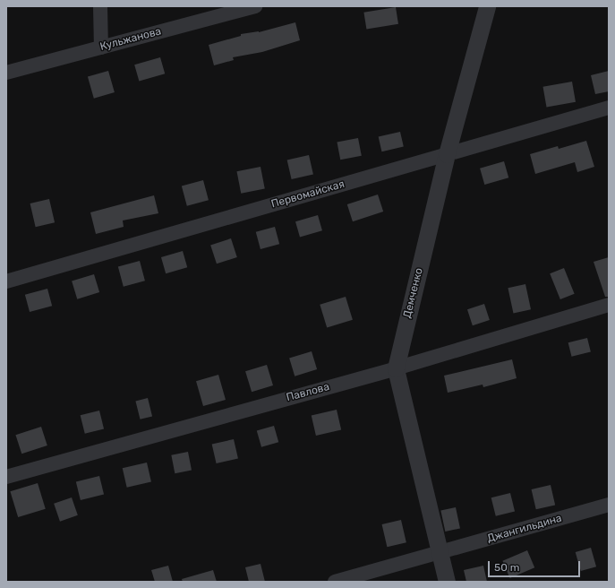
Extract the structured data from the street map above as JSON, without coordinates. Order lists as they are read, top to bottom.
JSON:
{
  "streets": {
    "street": [
      "Кульжанова",
      "Первомайская",
      "Демченко",
      "Павлова",
      "Джангильдина"
    ]
  },
  "crossings": [
    ["Первомайская", "Демченко"],
    ["Демченко", "Павлова"],
    ["Демченко", "Джангильдина"]
  ],
  "scale_bar": "50 m"
}
